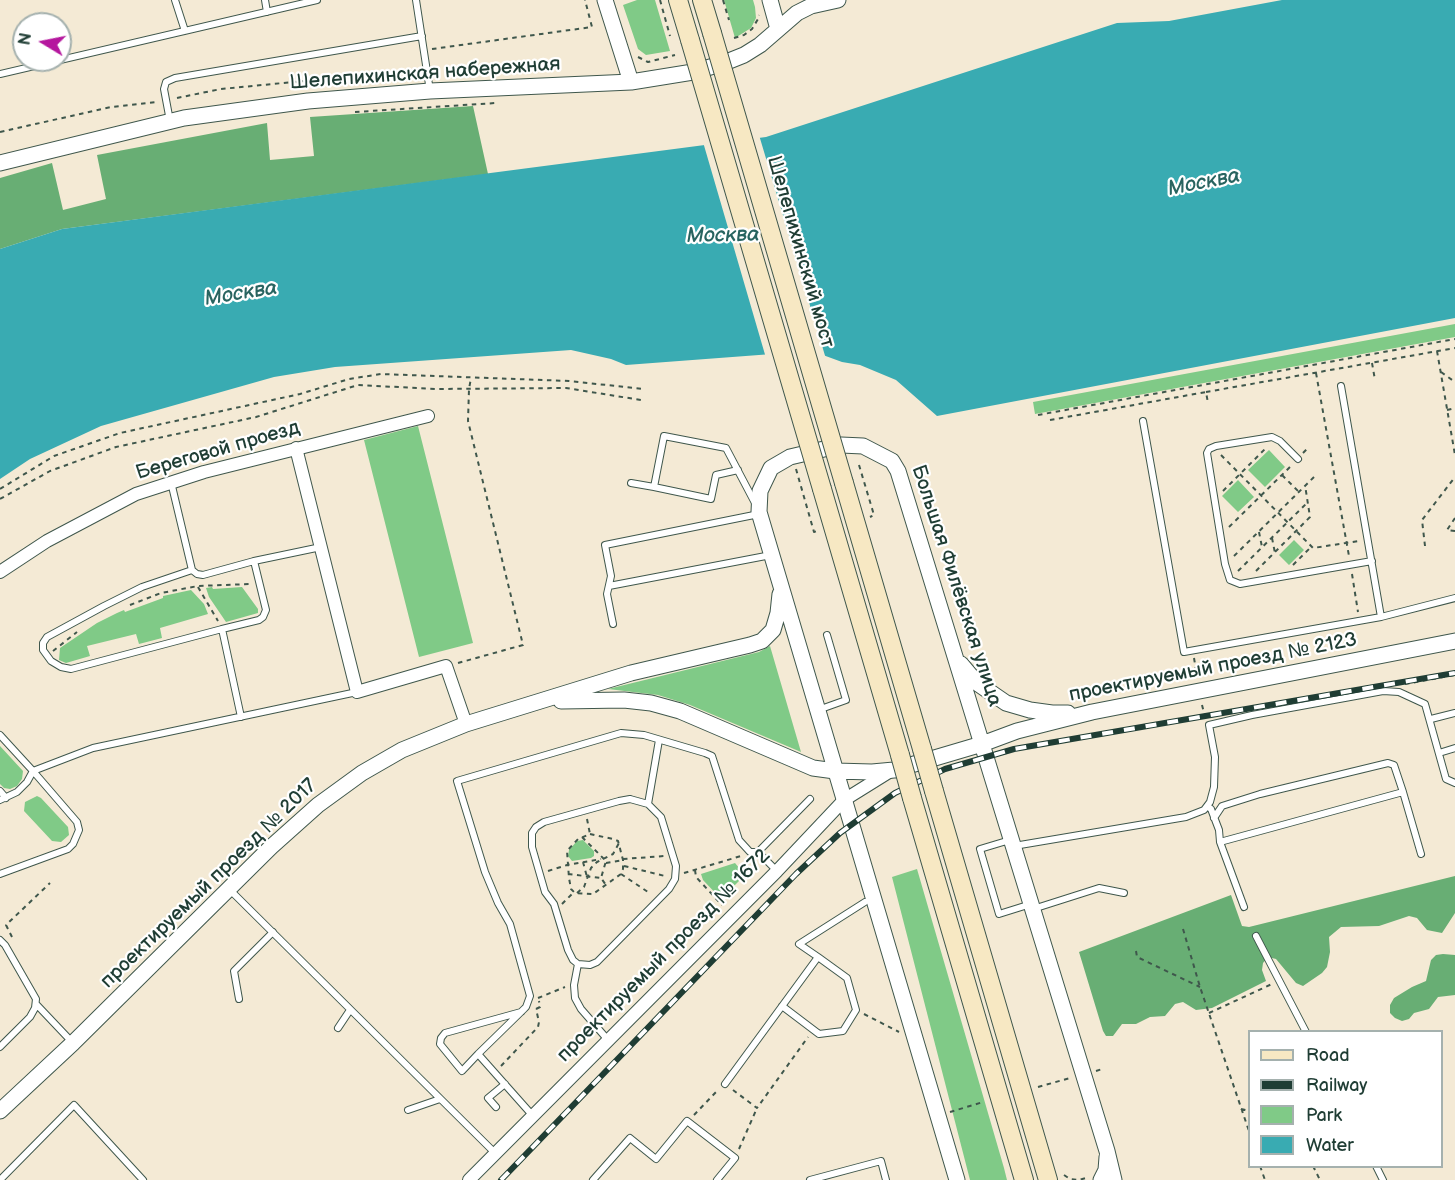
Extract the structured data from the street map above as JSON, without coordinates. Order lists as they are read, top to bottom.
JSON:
{
  "streets": {
    "main road": ["Шелепихинский мост"],
    "street": [
      "Шелепихинская набережная",
      "Береговой проезд",
      "Большая Филёвская улица",
      "проектируемый проезд № 2123",
      "проектируемый проезд № 2017",
      "проектируемый проезд № 1672"
    ]
  },
  "crossings": [
    ["Большая Филёвская улица", "проектируемый проезд № 2123"],
    ["Большая Филёвская улица", "проектируемый проезд № 2017"],
    ["Большая Филёвская улица", "проектируемый проезд № 1672"],
    ["проектируемый проезд № 2123", "проектируемый проезд № 2017"],
    ["проектируемый проезд № 2123", "проектируемый проезд № 1672"],
    ["проектируемый проезд № 2017", "проектируемый проезд № 1672"]
  ],
  "water": ["Москва"],
  "legend": [
    "Road",
    "Railway",
    "Park",
    "Water"
  ],
  "north": "left"
}
